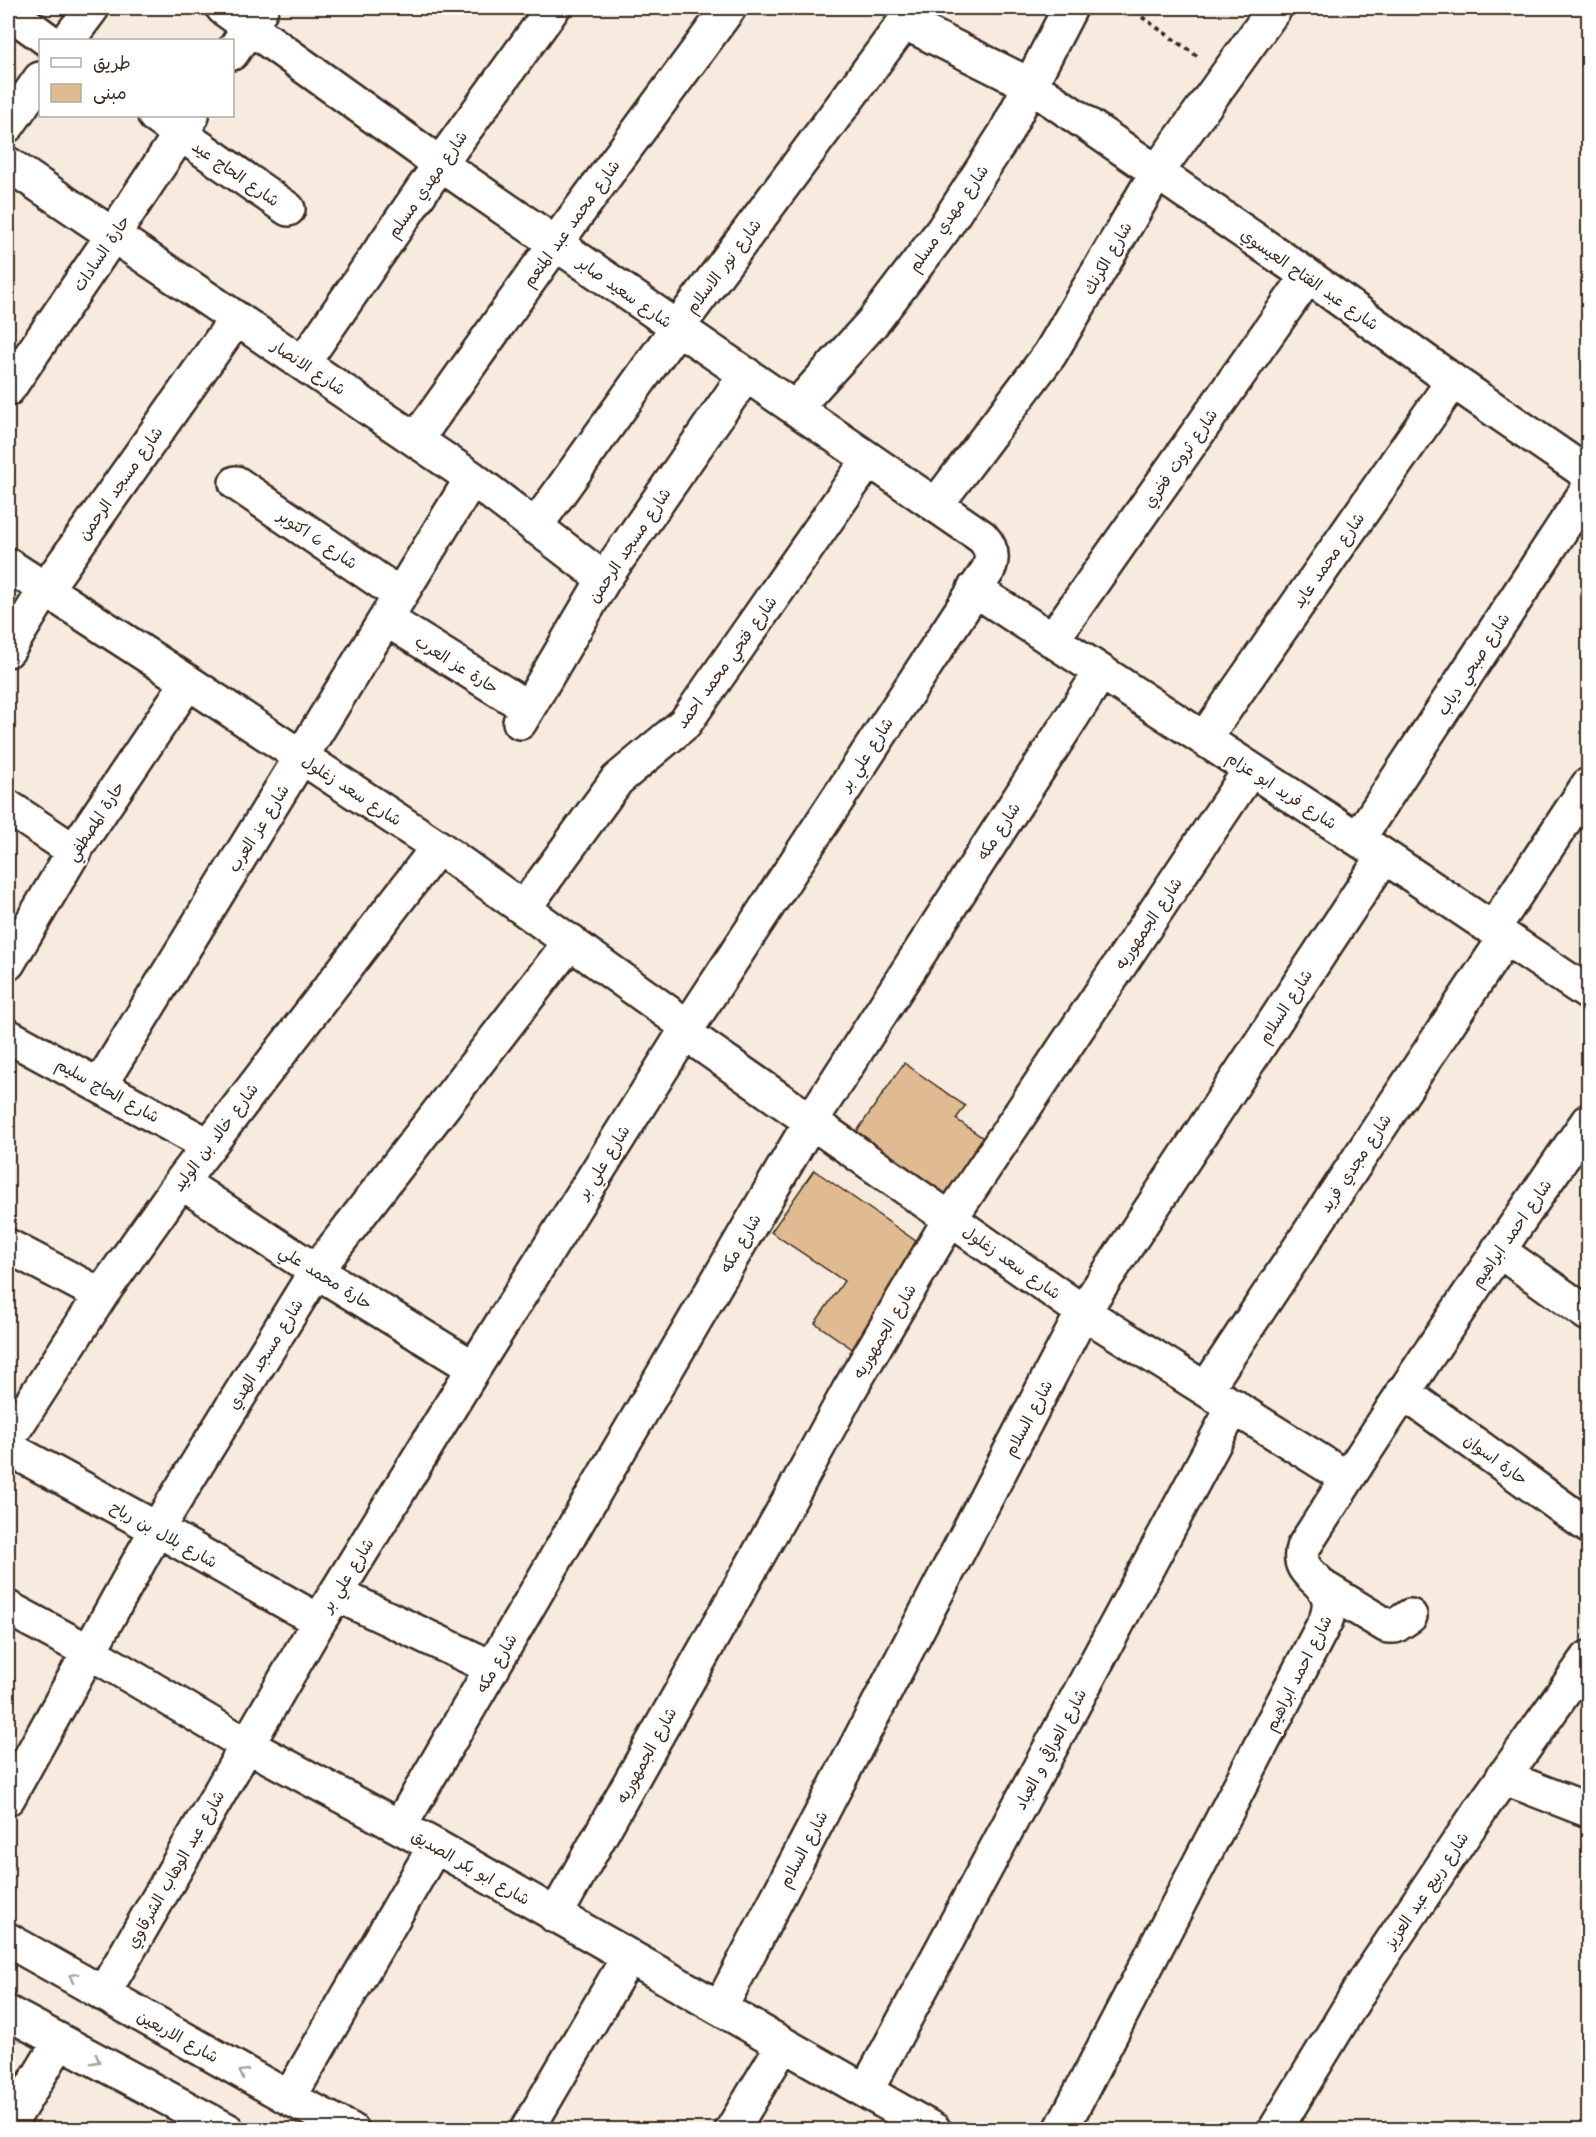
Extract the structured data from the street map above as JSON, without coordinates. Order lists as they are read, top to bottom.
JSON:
{
  "streets": {
    "street": [
      "شارع الحاج عيد",
      "شارع مهدي مسلم",
      "شارع محمد عبد المنعم",
      "حارة السادات",
      "شارع الكرنك",
      "شارع نور الاسلام",
      "شارع عبد الفتاح العيسوي",
      "شارع سعيد صابر",
      "شارع الانصار",
      "شارع ثروت فخري",
      "شارع مسجد الرحمن",
      "شارع 6 اكتوبر",
      "شارع محمد عايد",
      "شارع فتحي محمد احمد",
      "حارة عز العرب",
      "شارع صبحي دياب",
      "شارع علي بر",
      "شارع سعد زغلول",
      "شارع فريد ابو عزام",
      "حارة المصطفي",
      "شارع عز العرب",
      "شارع مكه",
      "شارع الجمهوريه",
      "شارع السلام",
      "شارع الحاج سليم",
      "شارع خالد بن الوليد",
      "شارع مجدي فريد",
      "شارع احمد ابراهيم",
      "حارة محمد علي",
      "شارع مسجد الهدي",
      "حارة اسوان",
      "شارع بلال بن رباح",
      "شارع العراقي و العباد",
      "شارع ابو بكر الصديق",
      "شارع عبد الوهاب الشرقاوي",
      "شارع ربيع عبد العزيز",
      "شارع الاربعين"
    ]
  },
  "crossings": [
    ["شارع الحاج عيد", "حارة السادات"],
    ["شارع مهدي مسلم", "شارع عبد الفتاح العيسوي"],
    ["شارع مهدي مسلم", "شارع سعيد صابر"],
    ["شارع مهدي مسلم", "شارع الانصار"],
    ["شارع محمد عبد المنعم", "شارع سعيد صابر"],
    ["شارع محمد عبد المنعم", "شارع الانصار"],
    ["حارة السادات", "شارع الانصار"],
    ["شارع الكرنك", "شارع عبد الفتاح العيسوي"],
    ["شارع الكرنك", "شارع سعيد صابر"],
    ["شارع نور الاسلام", "شارع عبد الفتاح العيسوي"],
    ["شارع نور الاسلام", "شارع سعيد صابر"],
    ["شارع نور الاسلام", "شارع الانصار"],
    ["شارع عبد الفتاح العيسوي", "شارع ثروت فخري"],
    ["شارع عبد الفتاح العيسوي", "شارع محمد عايد"],
    ["شارع سعيد صابر", "شارع مسجد الرحمن"],
    ["شارع سعيد صابر", "شارع فتحي محمد احمد"],
    ["شارع سعيد صابر", "شارع علي بر"],
    ["شارع سعيد صابر", "شارع فريد ابو عزام"],
    ["شارع الانصار", "شارع مسجد الرحمن"],
    ["شارع الانصار", "شارع عز العرب"],
    ["شارع ثروت فخري", "شارع فريد ابو عزام"],
    ["شارع مسجد الرحمن", "حارة عز العرب"],
    ["شارع مسجد الرحمن", "شارع سعد زغلول"],
    ["شارع 6 اكتوبر", "حارة عز العرب"],
    ["شارع 6 اكتوبر", "شارع عز العرب"],
    ["شارع محمد عايد", "شارع فريد ابو عزام"],
    ["شارع فتحي محمد احمد", "شارع سعد زغلول"],
    ["حارة عز العرب", "شارع عز العرب"],
    ["شارع صبحي دياب", "شارع فريد ابو عزام"],
    ["شارع صبحي دياب", "شارع السلام"],
    ["شارع علي بر", "شارع سعد زغلول"],
    ["شارع علي بر", "شارع فريد ابو عزام"],
    ["شارع علي بر", "حارة محمد علي"],
    ["شارع علي بر", "شارع بلال بن رباح"],
    ["شارع علي بر", "شارع ابو بكر الصديق"],
    ["شارع علي بر", "شارع عبد الوهاب الشرقاوي"],
    ["شارع سعد زغلول", "حارة المصطفي"],
    ["شارع سعد زغلول", "شارع عز العرب"],
    ["شارع سعد زغلول", "شارع مكه"],
    ["شارع سعد زغلول", "شارع الجمهوريه"],
    ["شارع سعد زغلول", "شارع السلام"],
    ["شارع سعد زغلول", "شارع خالد بن الوليد"],
    ["شارع سعد زغلول", "شارع مجدي فريد"],
    ["شارع سعد زغلول", "شارع احمد ابراهيم"],
    ["شارع سعد زغلول", "شارع مسجد الهدي"],
    ["شارع سعد زغلول", "شارع العراقي و العباد"],
    ["شارع فريد ابو عزام", "شارع مكه"],
    ["شارع فريد ابو عزام", "شارع الجمهوريه"],
    ["شارع فريد ابو عزام", "شارع السلام"],
    ["شارع فريد ابو عزام", "شارع مجدي فريد"],
    ["شارع عز العرب", "شارع الحاج سليم"],
    ["شارع مكه", "شارع بلال بن رباح"],
    ["شارع مكه", "شارع ابو بكر الصديق"],
    ["شارع الجمهوريه", "شارع ابو بكر الصديق"],
    ["شارع السلام", "شارع ابو بكر الصديق"],
    ["شارع الحاج سليم", "شارع خالد بن الوليد"],
    ["شارع خالد بن الوليد", "حارة محمد علي"],
    ["شارع احمد ابراهيم", "حارة اسوان"],
    ["حارة محمد علي", "شارع مسجد الهدي"],
    ["شارع مسجد الهدي", "شارع بلال بن رباح"],
    ["شارع مسجد الهدي", "شارع ابو بكر الصديق"],
    ["شارع العراقي و العباد", "شارع ابو بكر الصديق"],
    ["شارع ابو بكر الصديق", "شارع عبد الوهاب الشرقاوي"],
    ["شارع عبد الوهاب الشرقاوي", "شارع الاربعين"]
  ],
  "legend": ["طريق", "مبنى"]
}
